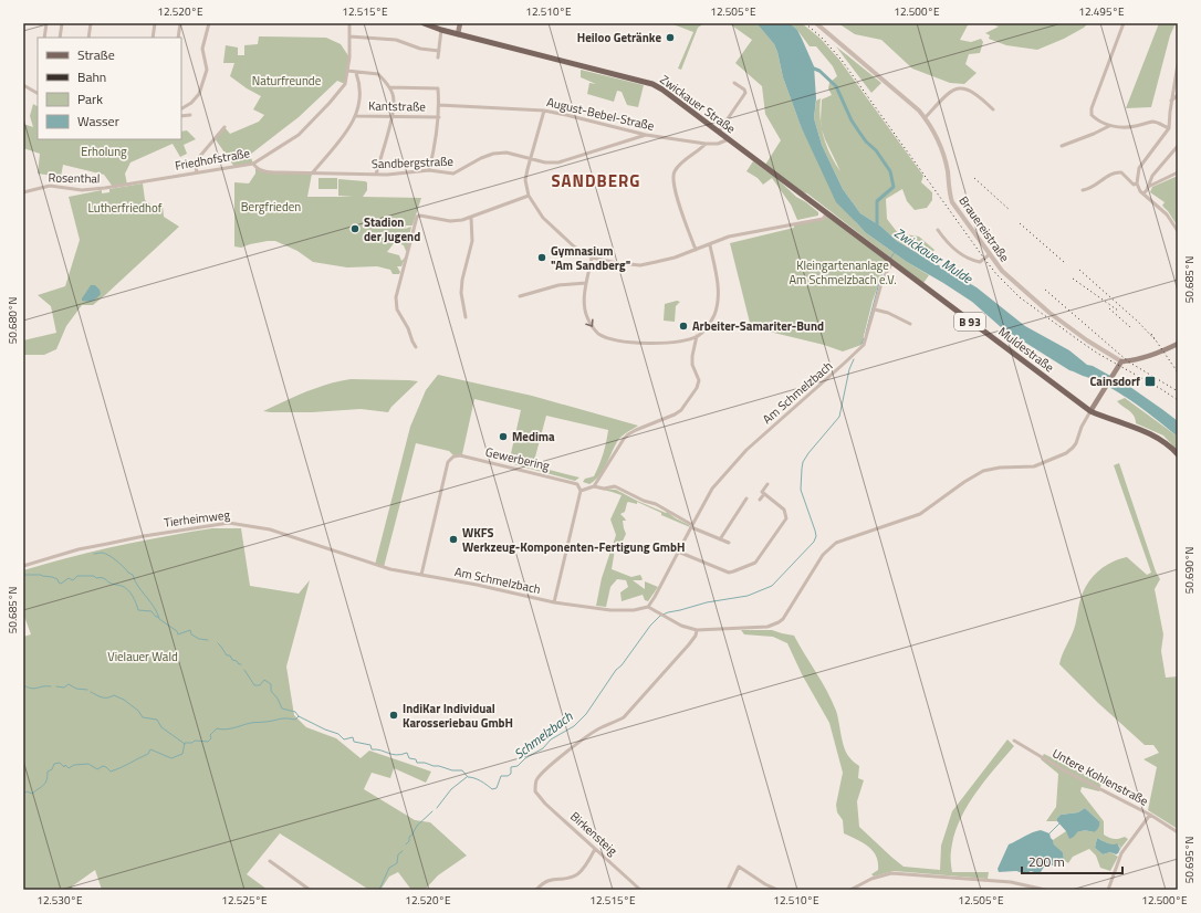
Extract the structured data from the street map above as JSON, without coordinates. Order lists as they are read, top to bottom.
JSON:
{
  "streets": {
    "main road": ["Zwickauer Straße", "B 93", "Muldestraße"],
    "street": [
      "Kantstraße",
      "August-Bebel-Straße",
      "Friedhofstraße",
      "Sandbergstraße",
      "Rosenthal",
      "Brauereistraße",
      "Am Schmelzbach",
      "Gewerbering",
      "Tierheimweg",
      "Untere Kohlenstraße",
      "Birkensteig"
    ]
  },
  "crossings": [
    ["Zwickauer Straße", "August-Bebel-Straße"],
    ["Zwickauer Straße", "B 93"],
    ["Zwickauer Straße", "Muldestraße"],
    ["August-Bebel-Straße", "Sandbergstraße"],
    ["Friedhofstraße", "Sandbergstraße"],
    ["Friedhofstraße", "Rosenthal"],
    ["Muldestraße", "Am Schmelzbach"],
    ["Am Schmelzbach", "Gewerbering"],
    ["Am Schmelzbach", "Tierheimweg"],
    ["Gewerbering", "Tierheimweg"]
  ],
  "districts": ["SANDBERG"],
  "water": ["Zwickauer Mulde", "Schmelzbach"],
  "parks": [
    "Naturfreunde",
    "Erholung",
    "Bergfrieden",
    "Lutherfriedhof",
    "Kleingartenanlage Am Schmelzbach e.V.",
    "Vielauer Wald"
  ],
  "places": {
    "other": [
      "Heiloo Getränke",
      "Stadion der Jugend",
      "Gymnasium \"Am Sandberg\"",
      "Arbeiter-Samariter-Bund",
      "Medima",
      "WKFS Werkzeug-Komponenten-Fertigung GmbH",
      "IndiKar Individual Karosseriebau GmbH"
    ],
    "transit": ["Cainsdorf"]
  },
  "legend": [
    "Straße",
    "Bahn",
    "Park",
    "Wasser"
  ],
  "scale_bar": "200 m",
  "coordinates": [
    "12.520°E",
    "12.515°E",
    "12.510°E",
    "12.505°E",
    "12.500°E",
    "12.495°E",
    "50.685°N",
    "50.680°N",
    "50.690°N",
    "50.695°N",
    "12.530°E",
    "12.525°E"
  ]
}
